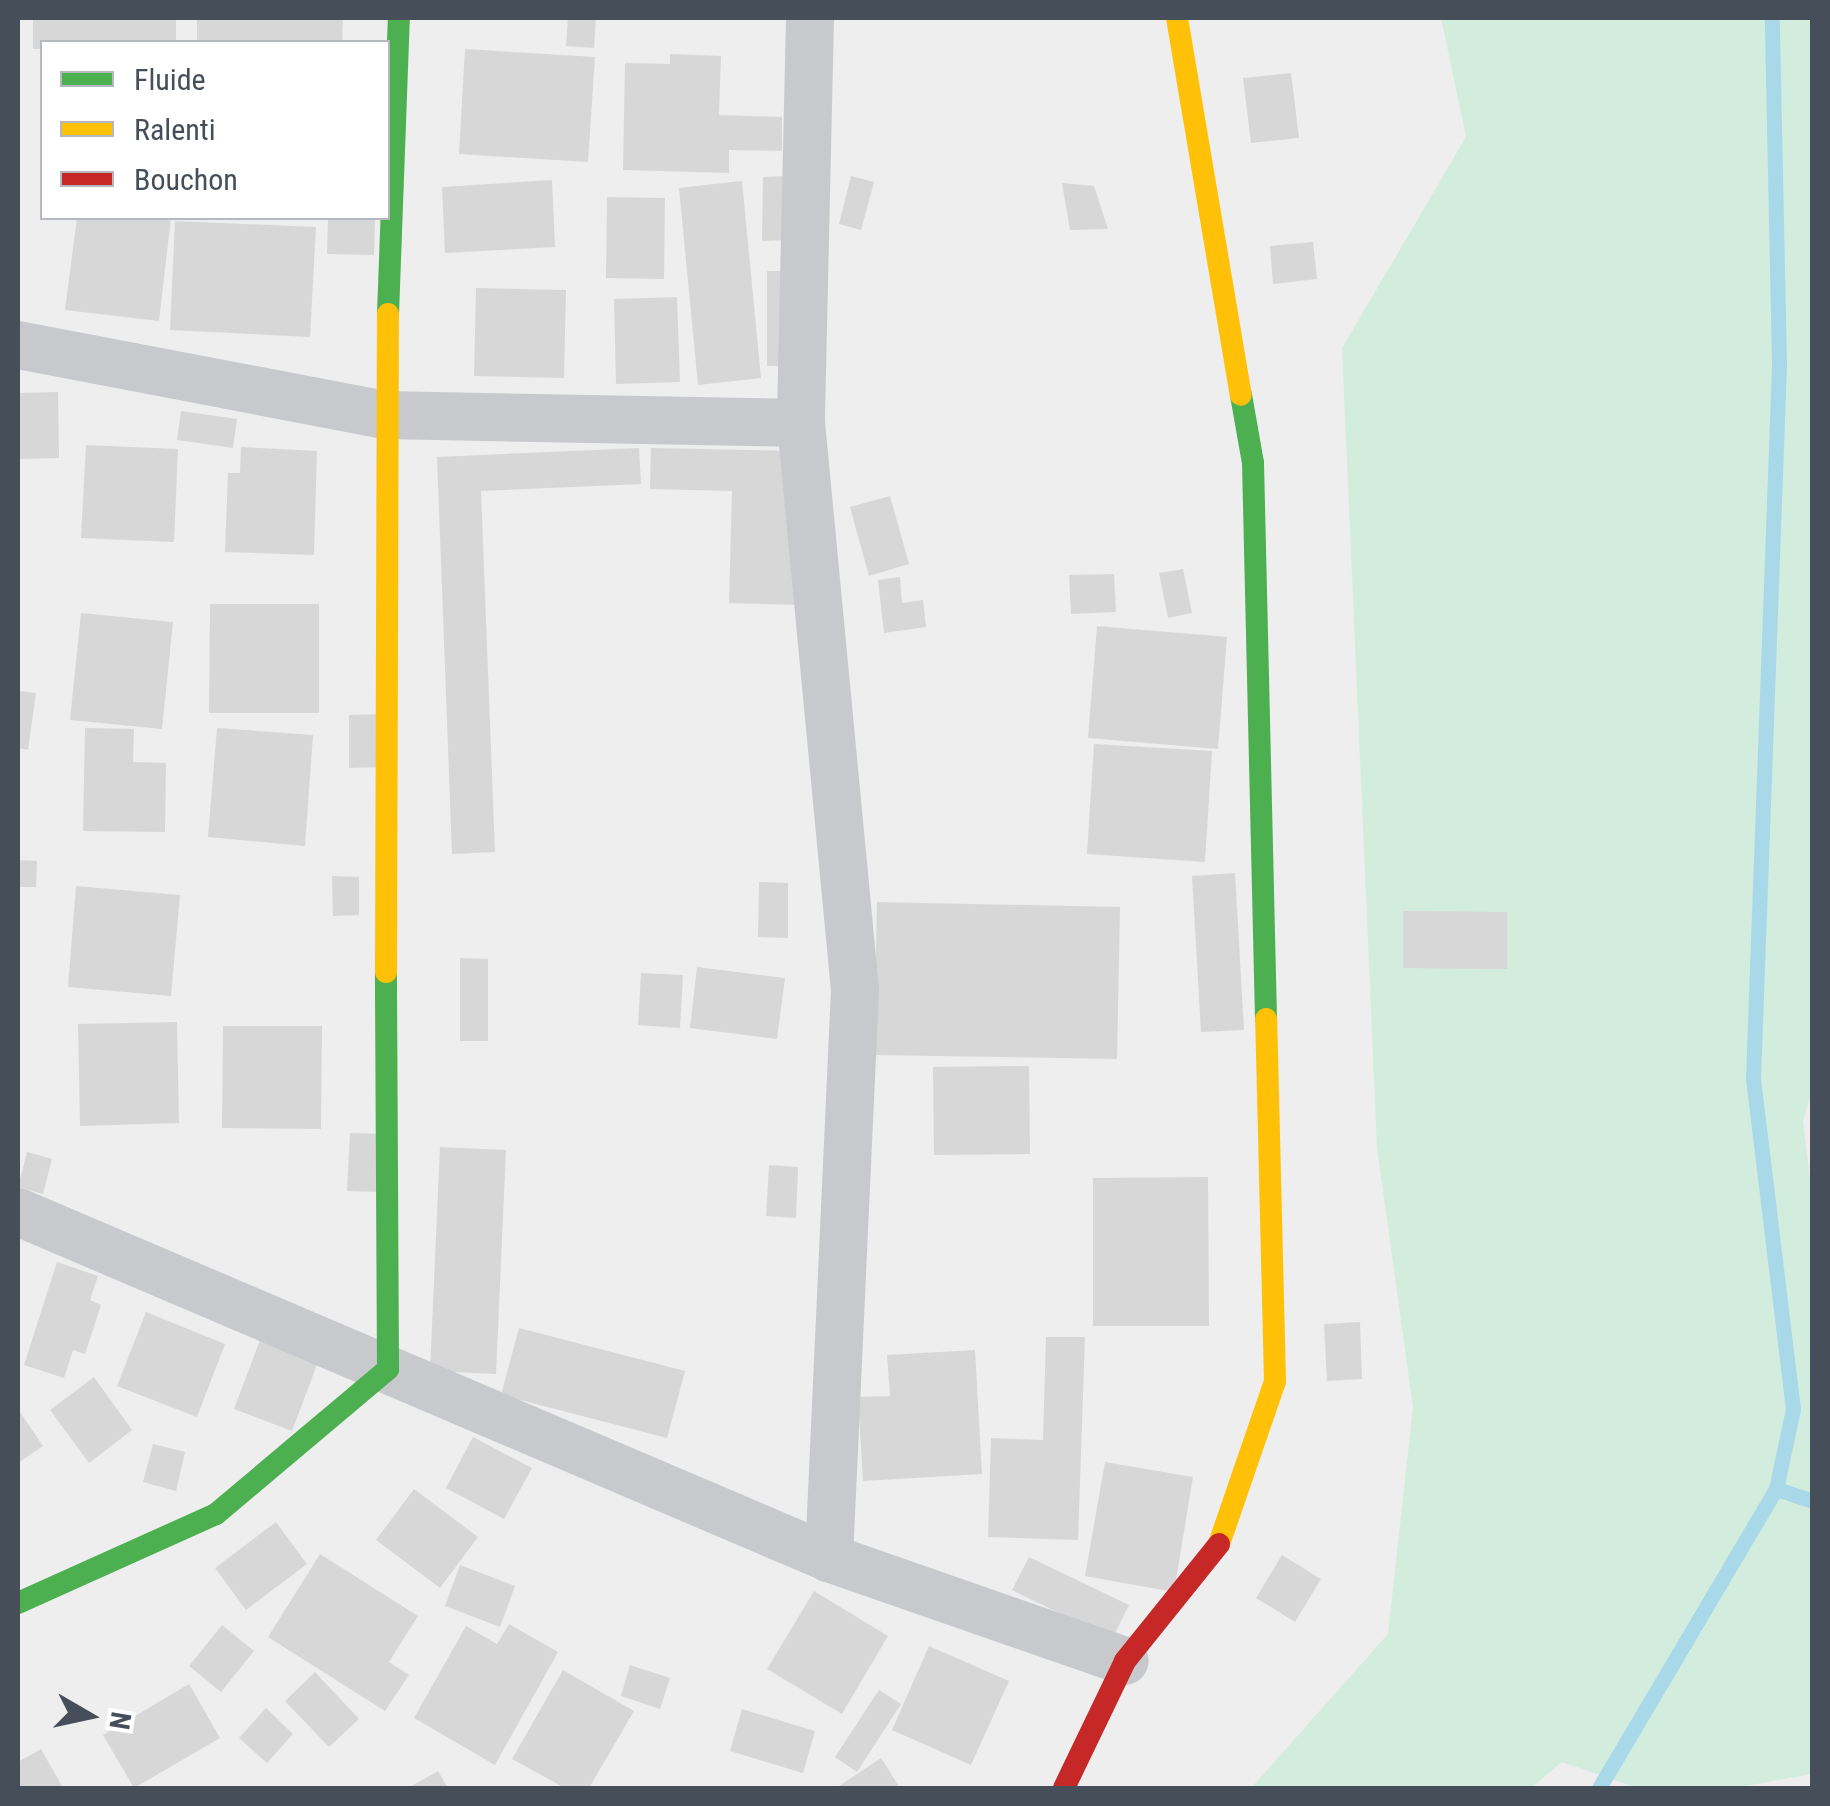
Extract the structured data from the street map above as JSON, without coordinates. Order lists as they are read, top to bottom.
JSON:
{
  "legend": ["Fluide", "Ralenti", "Bouchon"],
  "north": "right"
}
